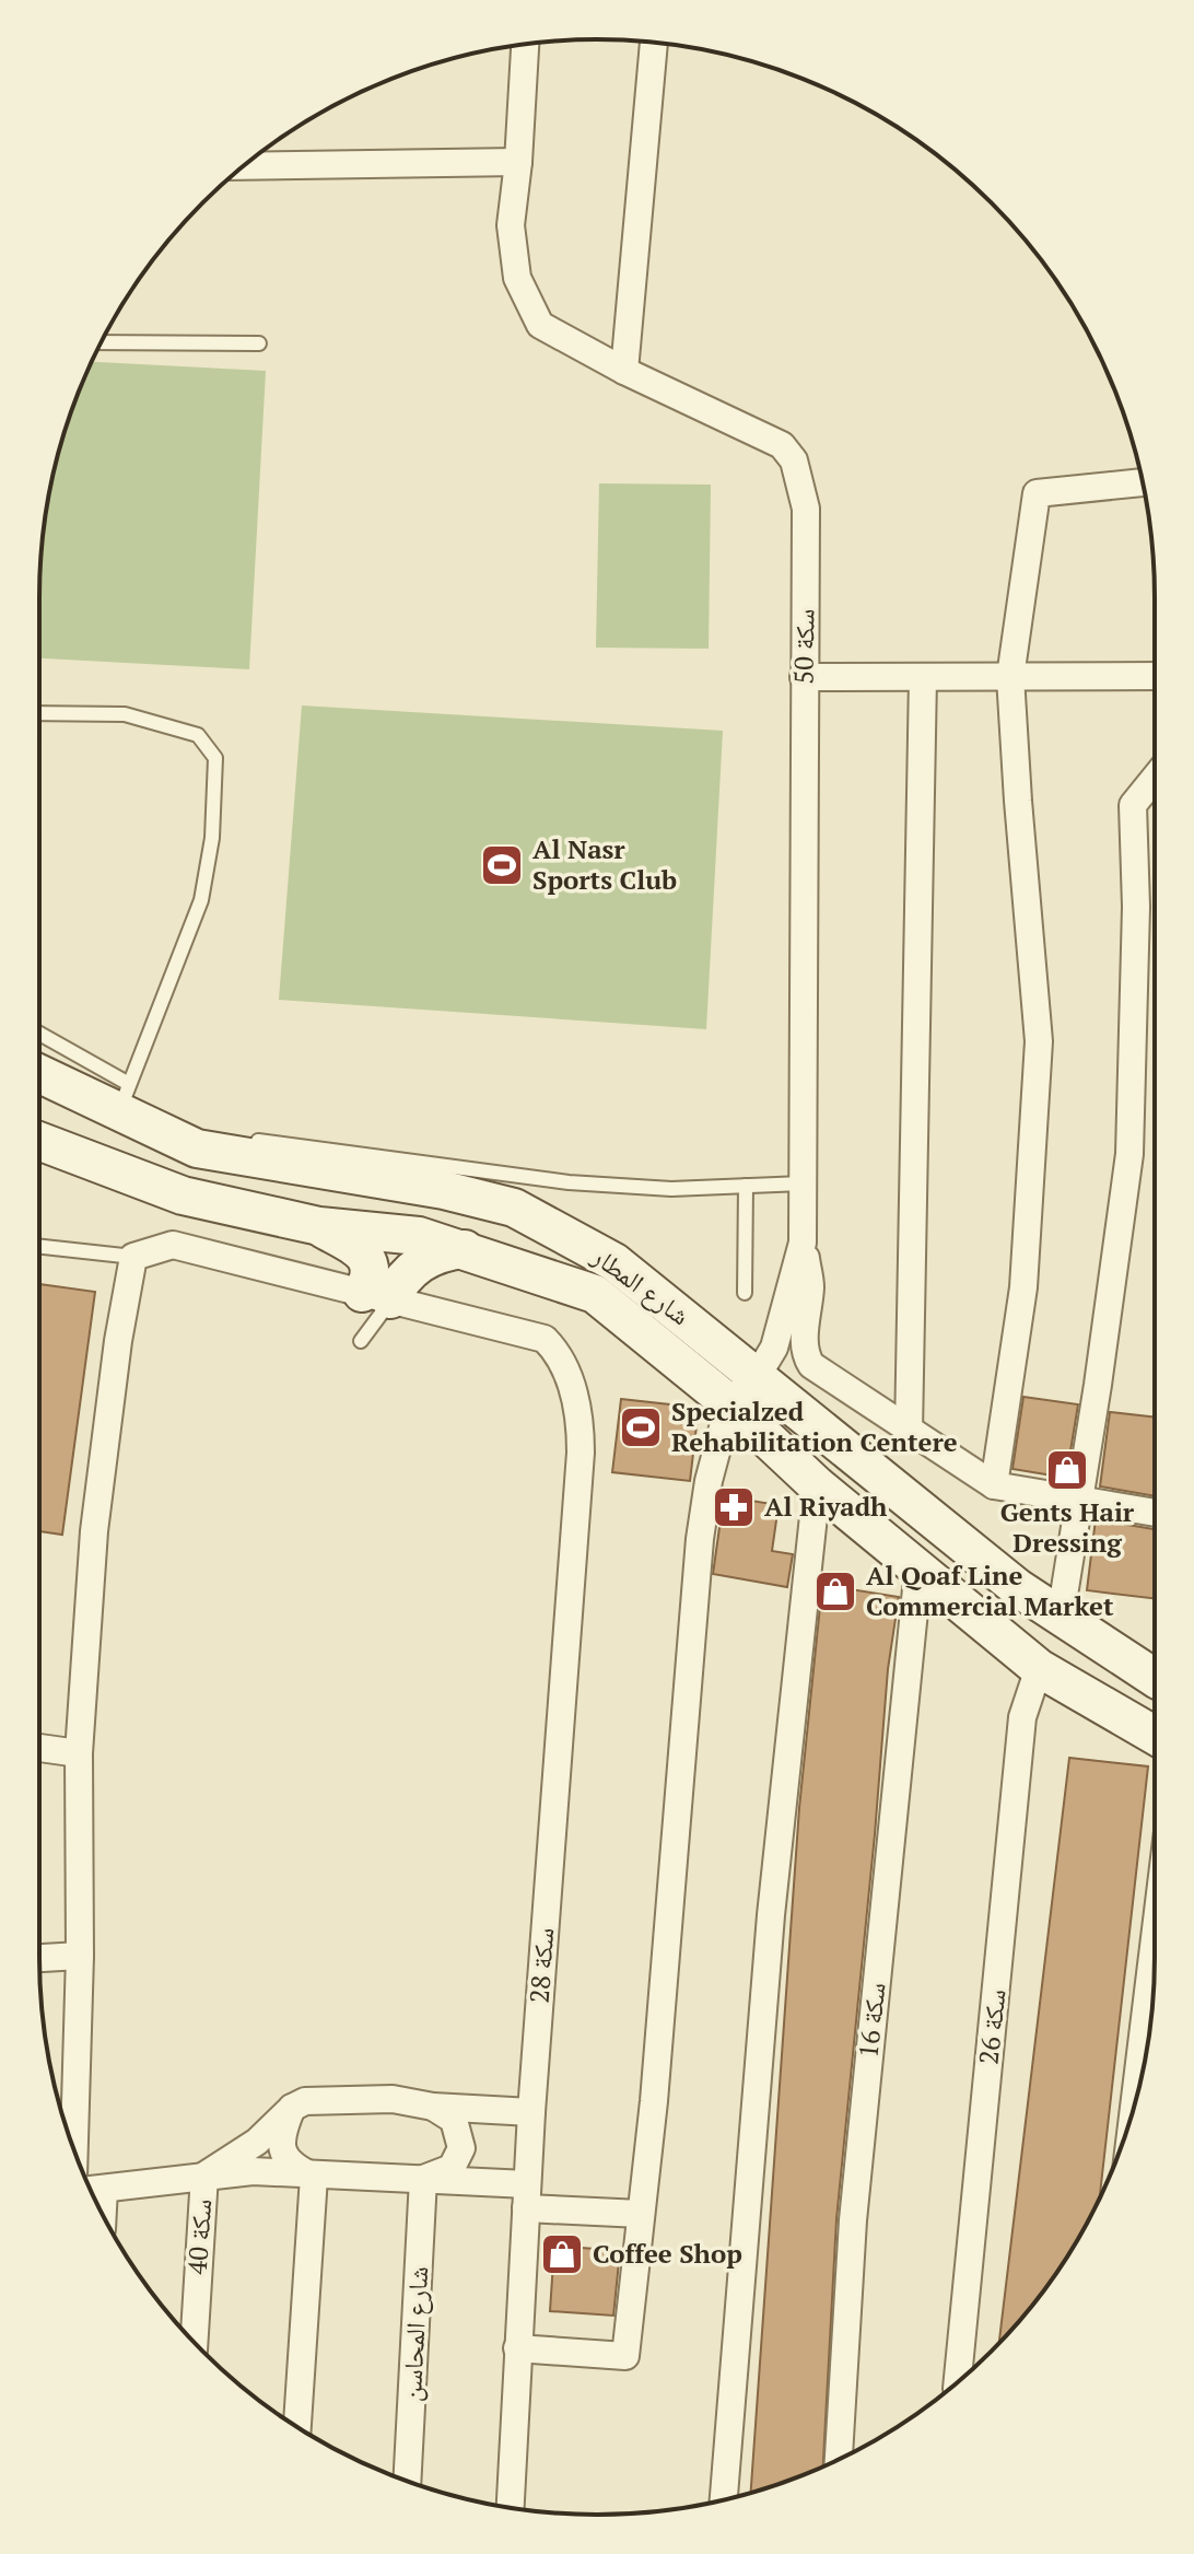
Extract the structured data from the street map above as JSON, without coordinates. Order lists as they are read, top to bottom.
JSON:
{
  "streets": {
    "street": [
      "سكة 50",
      "شارع المطار",
      "سكة 28",
      "سكة 16",
      "سكة 26",
      "سكة 40",
      "شارع المحاسن"
    ]
  },
  "crossings": [
    ["سكة 50", "شارع المطار"],
    ["شارع المطار", "سكة 16"],
    ["شارع المطار", "سكة 26"]
  ],
  "places": {
    "sports": ["Al Nasr Sports Club", "Specialzed Rehabilitation Centere"],
    "shop": ["Gents Hair Dressing", "Al Qoaf Line Commercial Market", "Coffee Shop"],
    "pharmacy": ["Al Riyadh"]
  }
}
